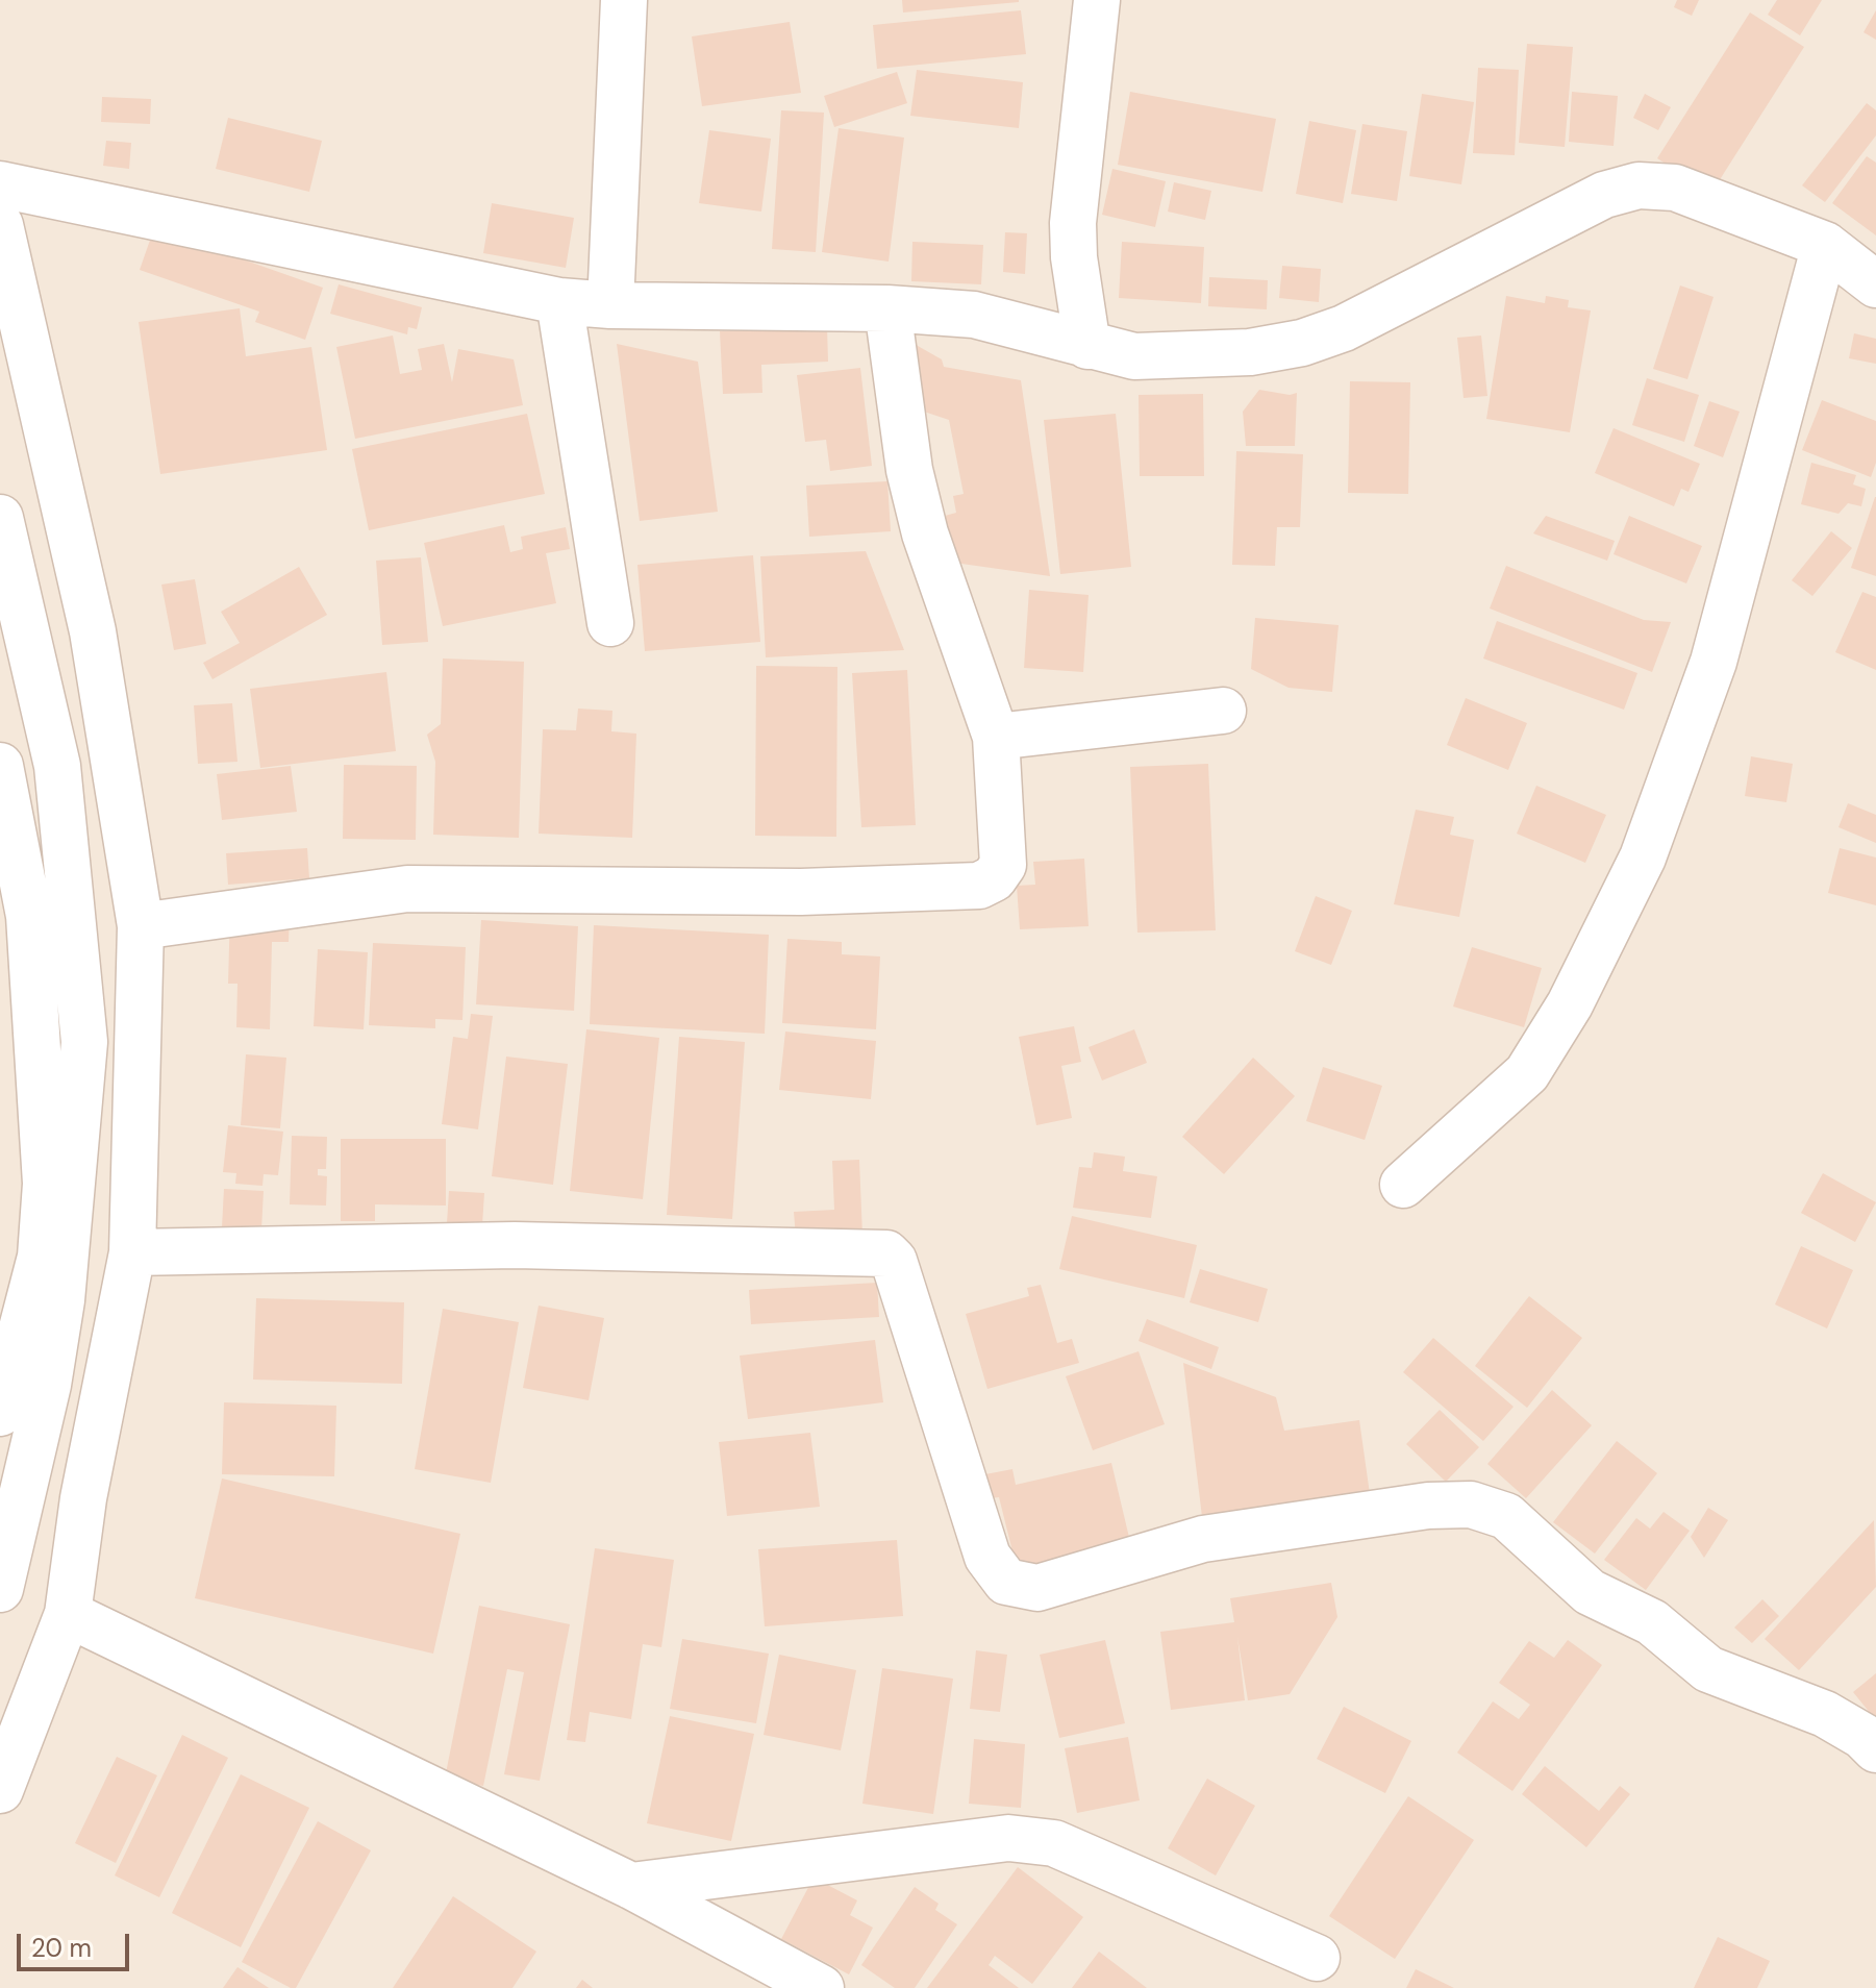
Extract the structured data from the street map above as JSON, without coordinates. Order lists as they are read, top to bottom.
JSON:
{
  "scale_bar": "20 m"
}
